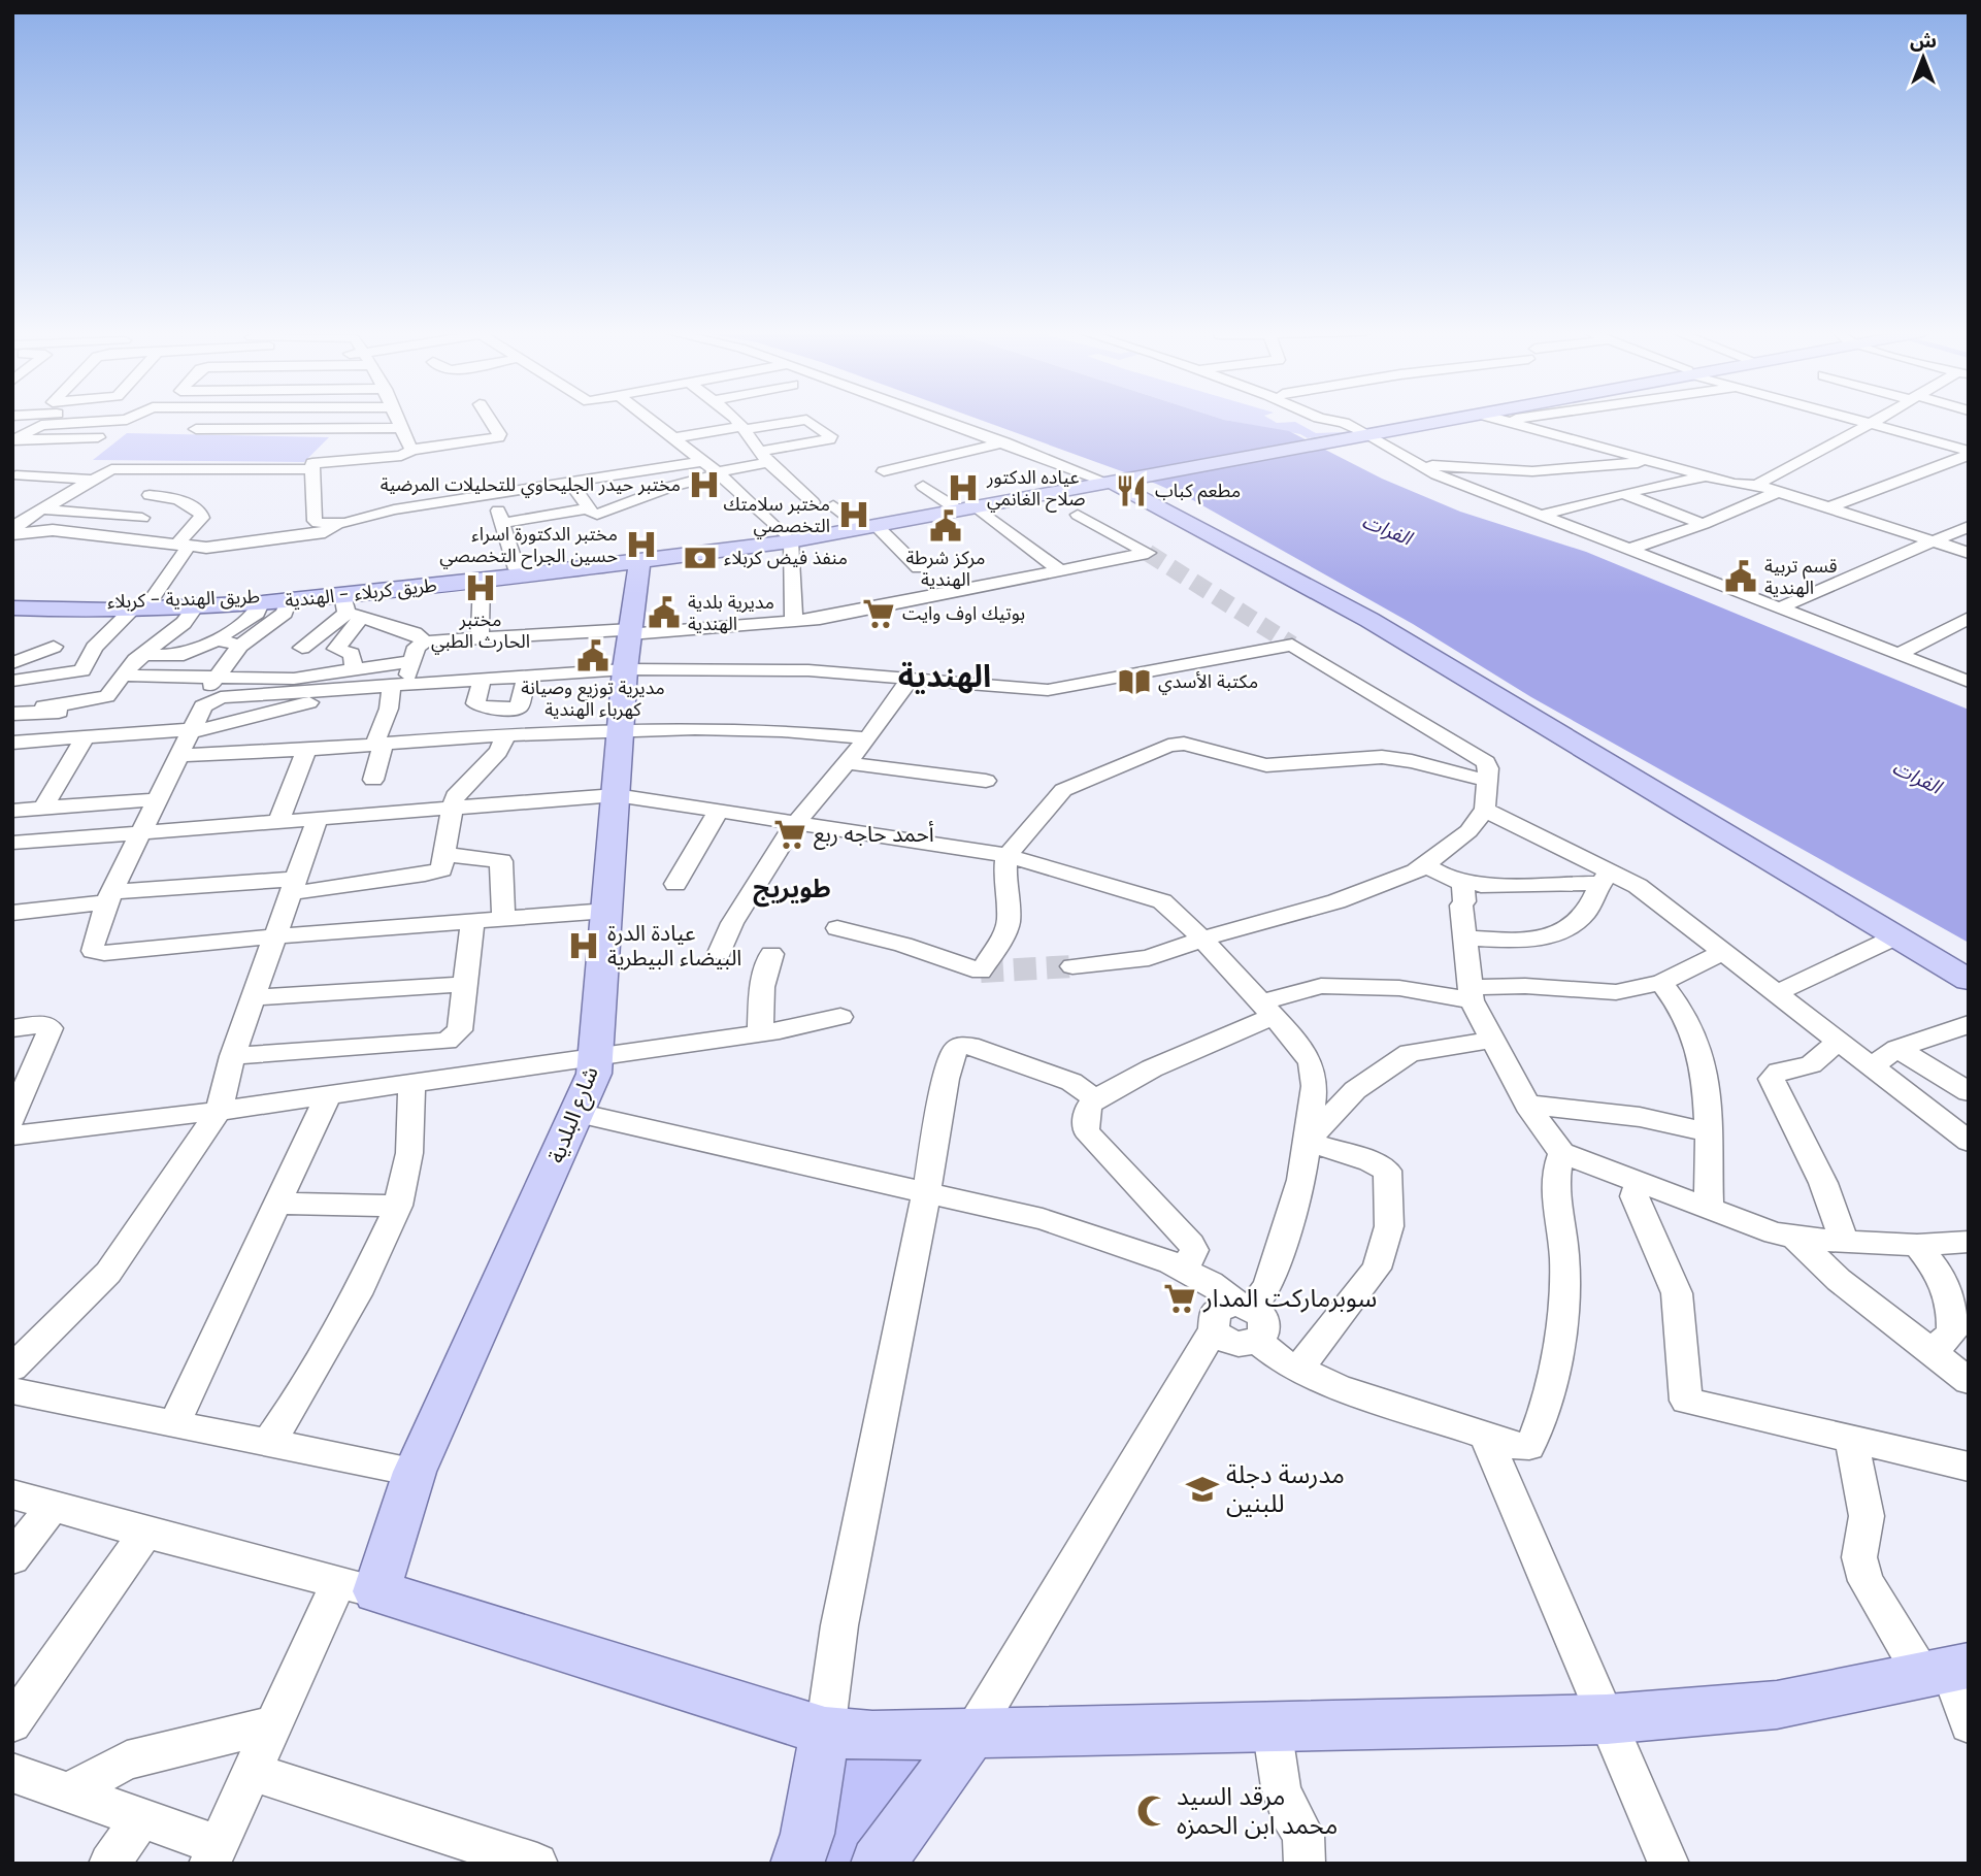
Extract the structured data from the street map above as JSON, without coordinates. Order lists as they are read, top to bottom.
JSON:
{
  "streets": {
    "main road": ["طريق كربلاء - الهندية", "طريق الهندية - كربلاء", "شارع البلدية"]
  },
  "crossings": [
    ["طريق كربلاء - الهندية", "طريق الهندية - كربلاء"],
    ["طريق كربلاء - الهندية", "شارع البلدية"]
  ],
  "districts": ["الهندية", "طويريج"],
  "water": ["الفرات"],
  "places": {
    "hospital": [
      "مختبر حيدر الجليحاوي للتحليلات المرضية",
      "عياده الدكتور صلاح الغانمي",
      "مختبر سلامتك التخصصي",
      "مختبر الدكتورة اسراء حسين الجراح التخصصي",
      "مختبر الحارث الطبي",
      "عيادة الدرة البيضاء البيطرية"
    ],
    "restaurant": ["مطعم كباب"],
    "public building": [
      "مركز شرطة الهندية",
      "قسم تربية الهندية",
      "مديرية بلدية الهندية",
      "مديرية توزيع وصيانة كهرباء الهندية"
    ],
    "bank": ["منفذ فيض كربلاء"],
    "supermarket": ["بوتيك اوف وايت", "أحمد حاجه ربع", "سوبرماركت المدار"],
    "library": ["مكتبة الأسدي"],
    "school or university": ["مدرسة دجلة للبنين"],
    "mosque": ["مرقد السيد محمد ابن الحمزه"]
  },
  "north": "top"
}
